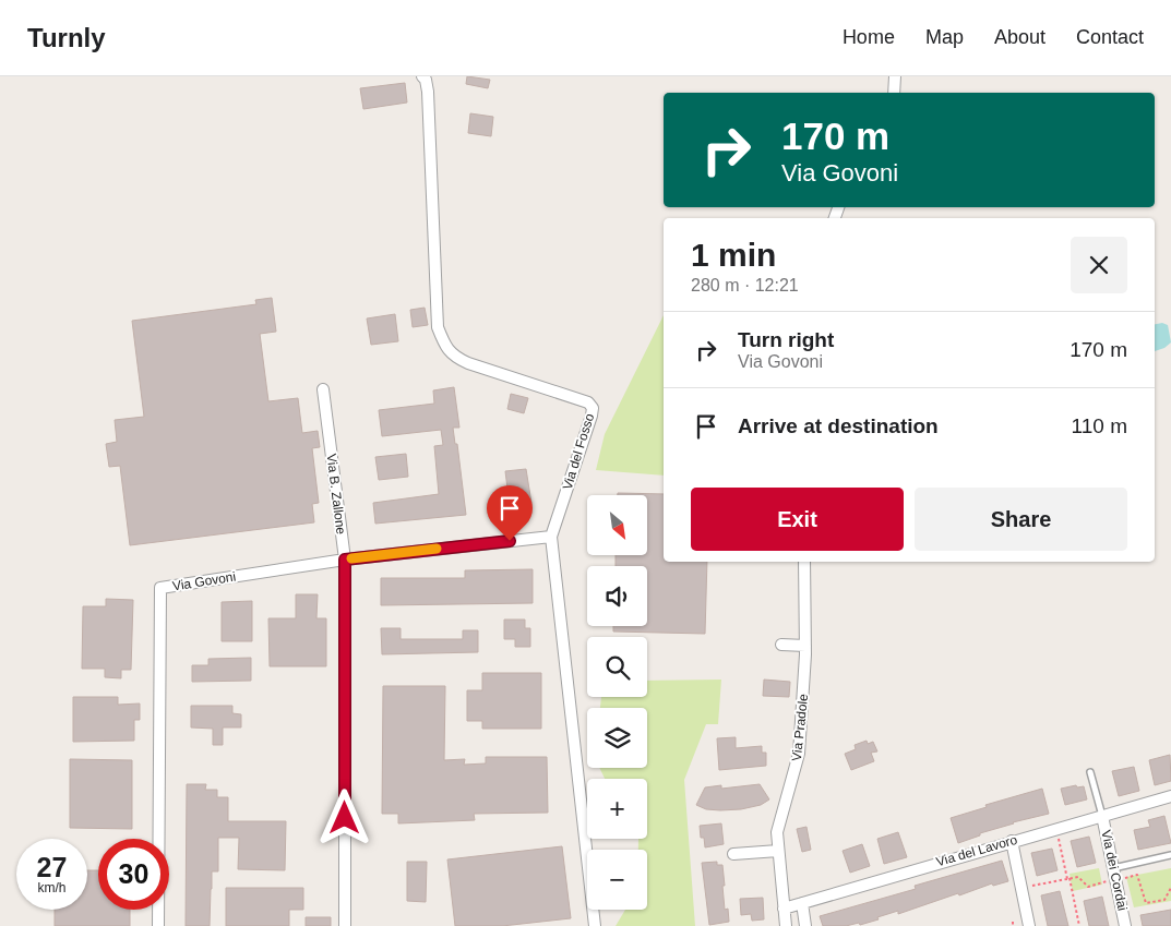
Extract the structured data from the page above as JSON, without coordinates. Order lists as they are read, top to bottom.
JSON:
{
  "streets": {
    "street": [
      "Via del Fosso",
      "Via B. Zallone",
      "Via Govoni",
      "Via Pradole",
      "Via del Lavoro",
      "Via dei Cordai"
    ]
  },
  "crossings": [
    ["Via del Fosso", "Via Govoni"],
    ["Via B. Zallone", "Via Govoni"],
    ["Via Pradole", "Via del Lavoro"],
    ["Via del Lavoro", "Via dei Cordai"]
  ],
  "north": "bottom right",
  "page": {
    "header": "Turnly",
    "nav": [
      "Home",
      "Map",
      "About",
      "Contact"
    ],
    "turn": ["170 m", "Via Govoni"],
    "heading": ["1 min", "280 m · 12:21"],
    "list": [
      {
        "name": "Turn right",
        "note": "Via Govoni",
        "value": "170 m"
      },
      {
        "name": "Arrive at destination",
        "value": "110 m"
      }
    ],
    "buttons": ["Exit", "Share"],
    "map_buttons": ["+", "−"],
    "speed": "27 km/h",
    "limit": "30"
  }
}
